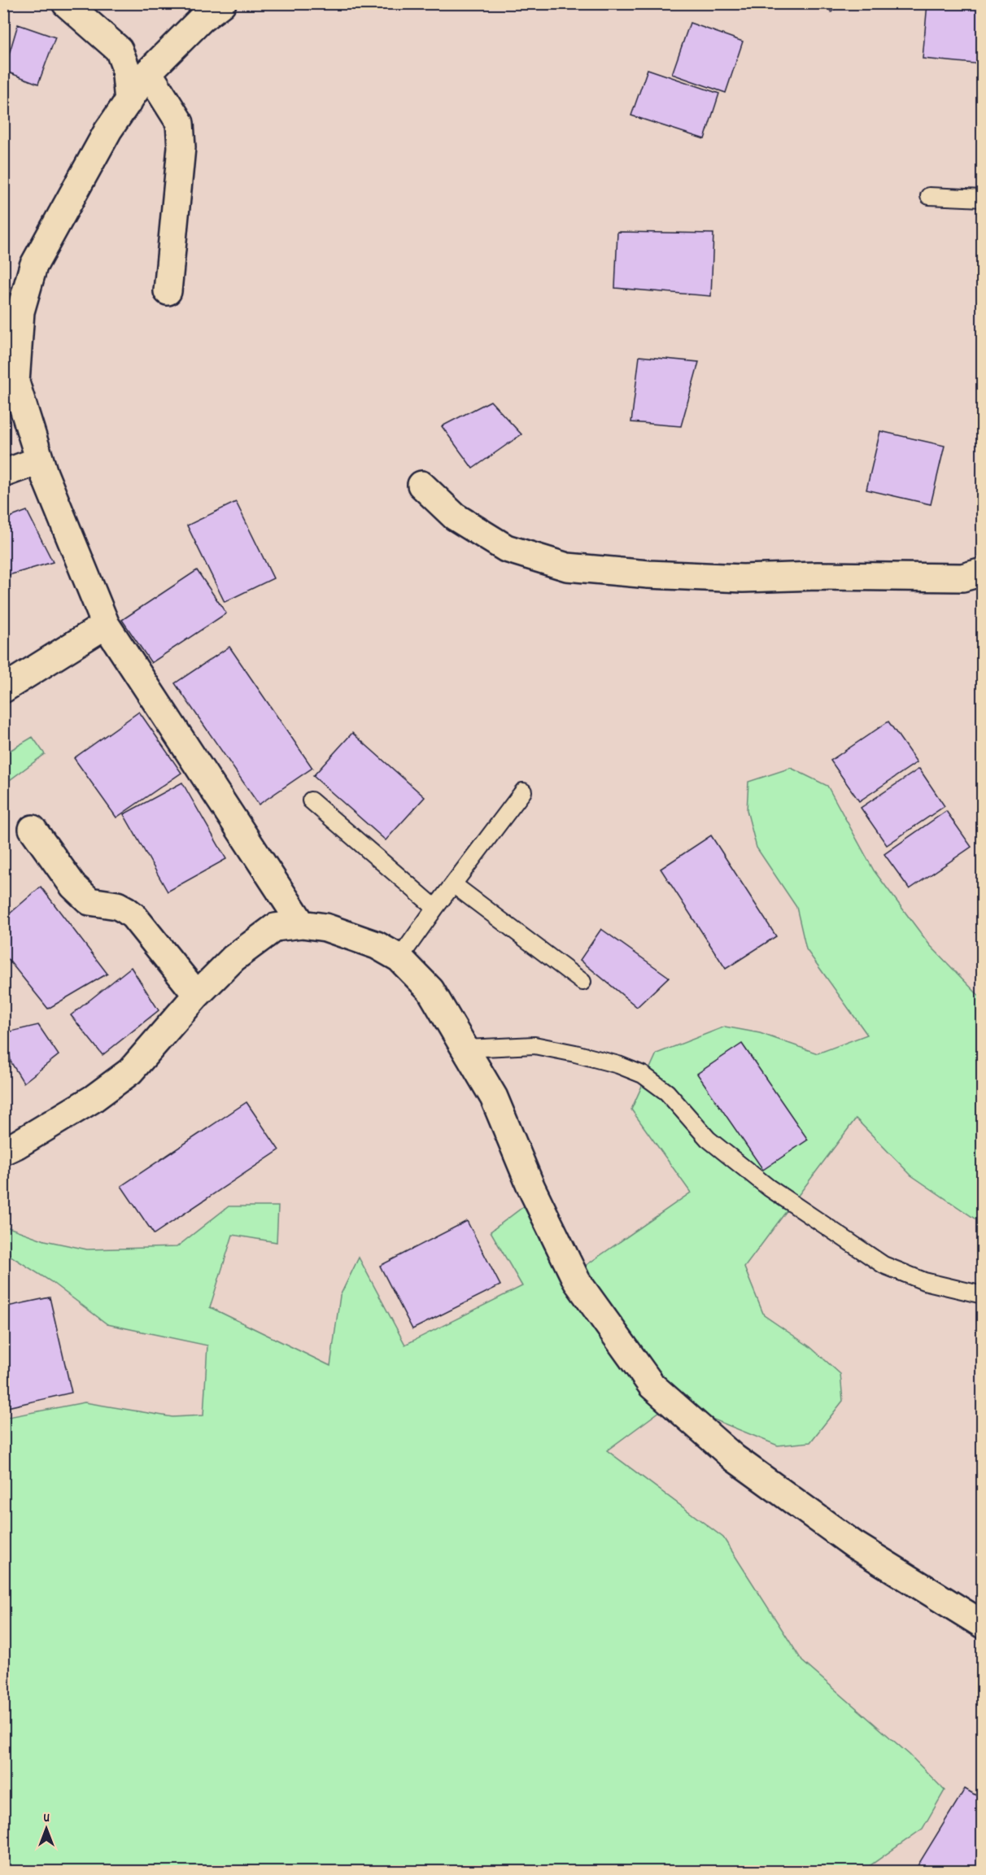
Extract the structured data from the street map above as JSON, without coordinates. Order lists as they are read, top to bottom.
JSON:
{
  "north": "top"
}
